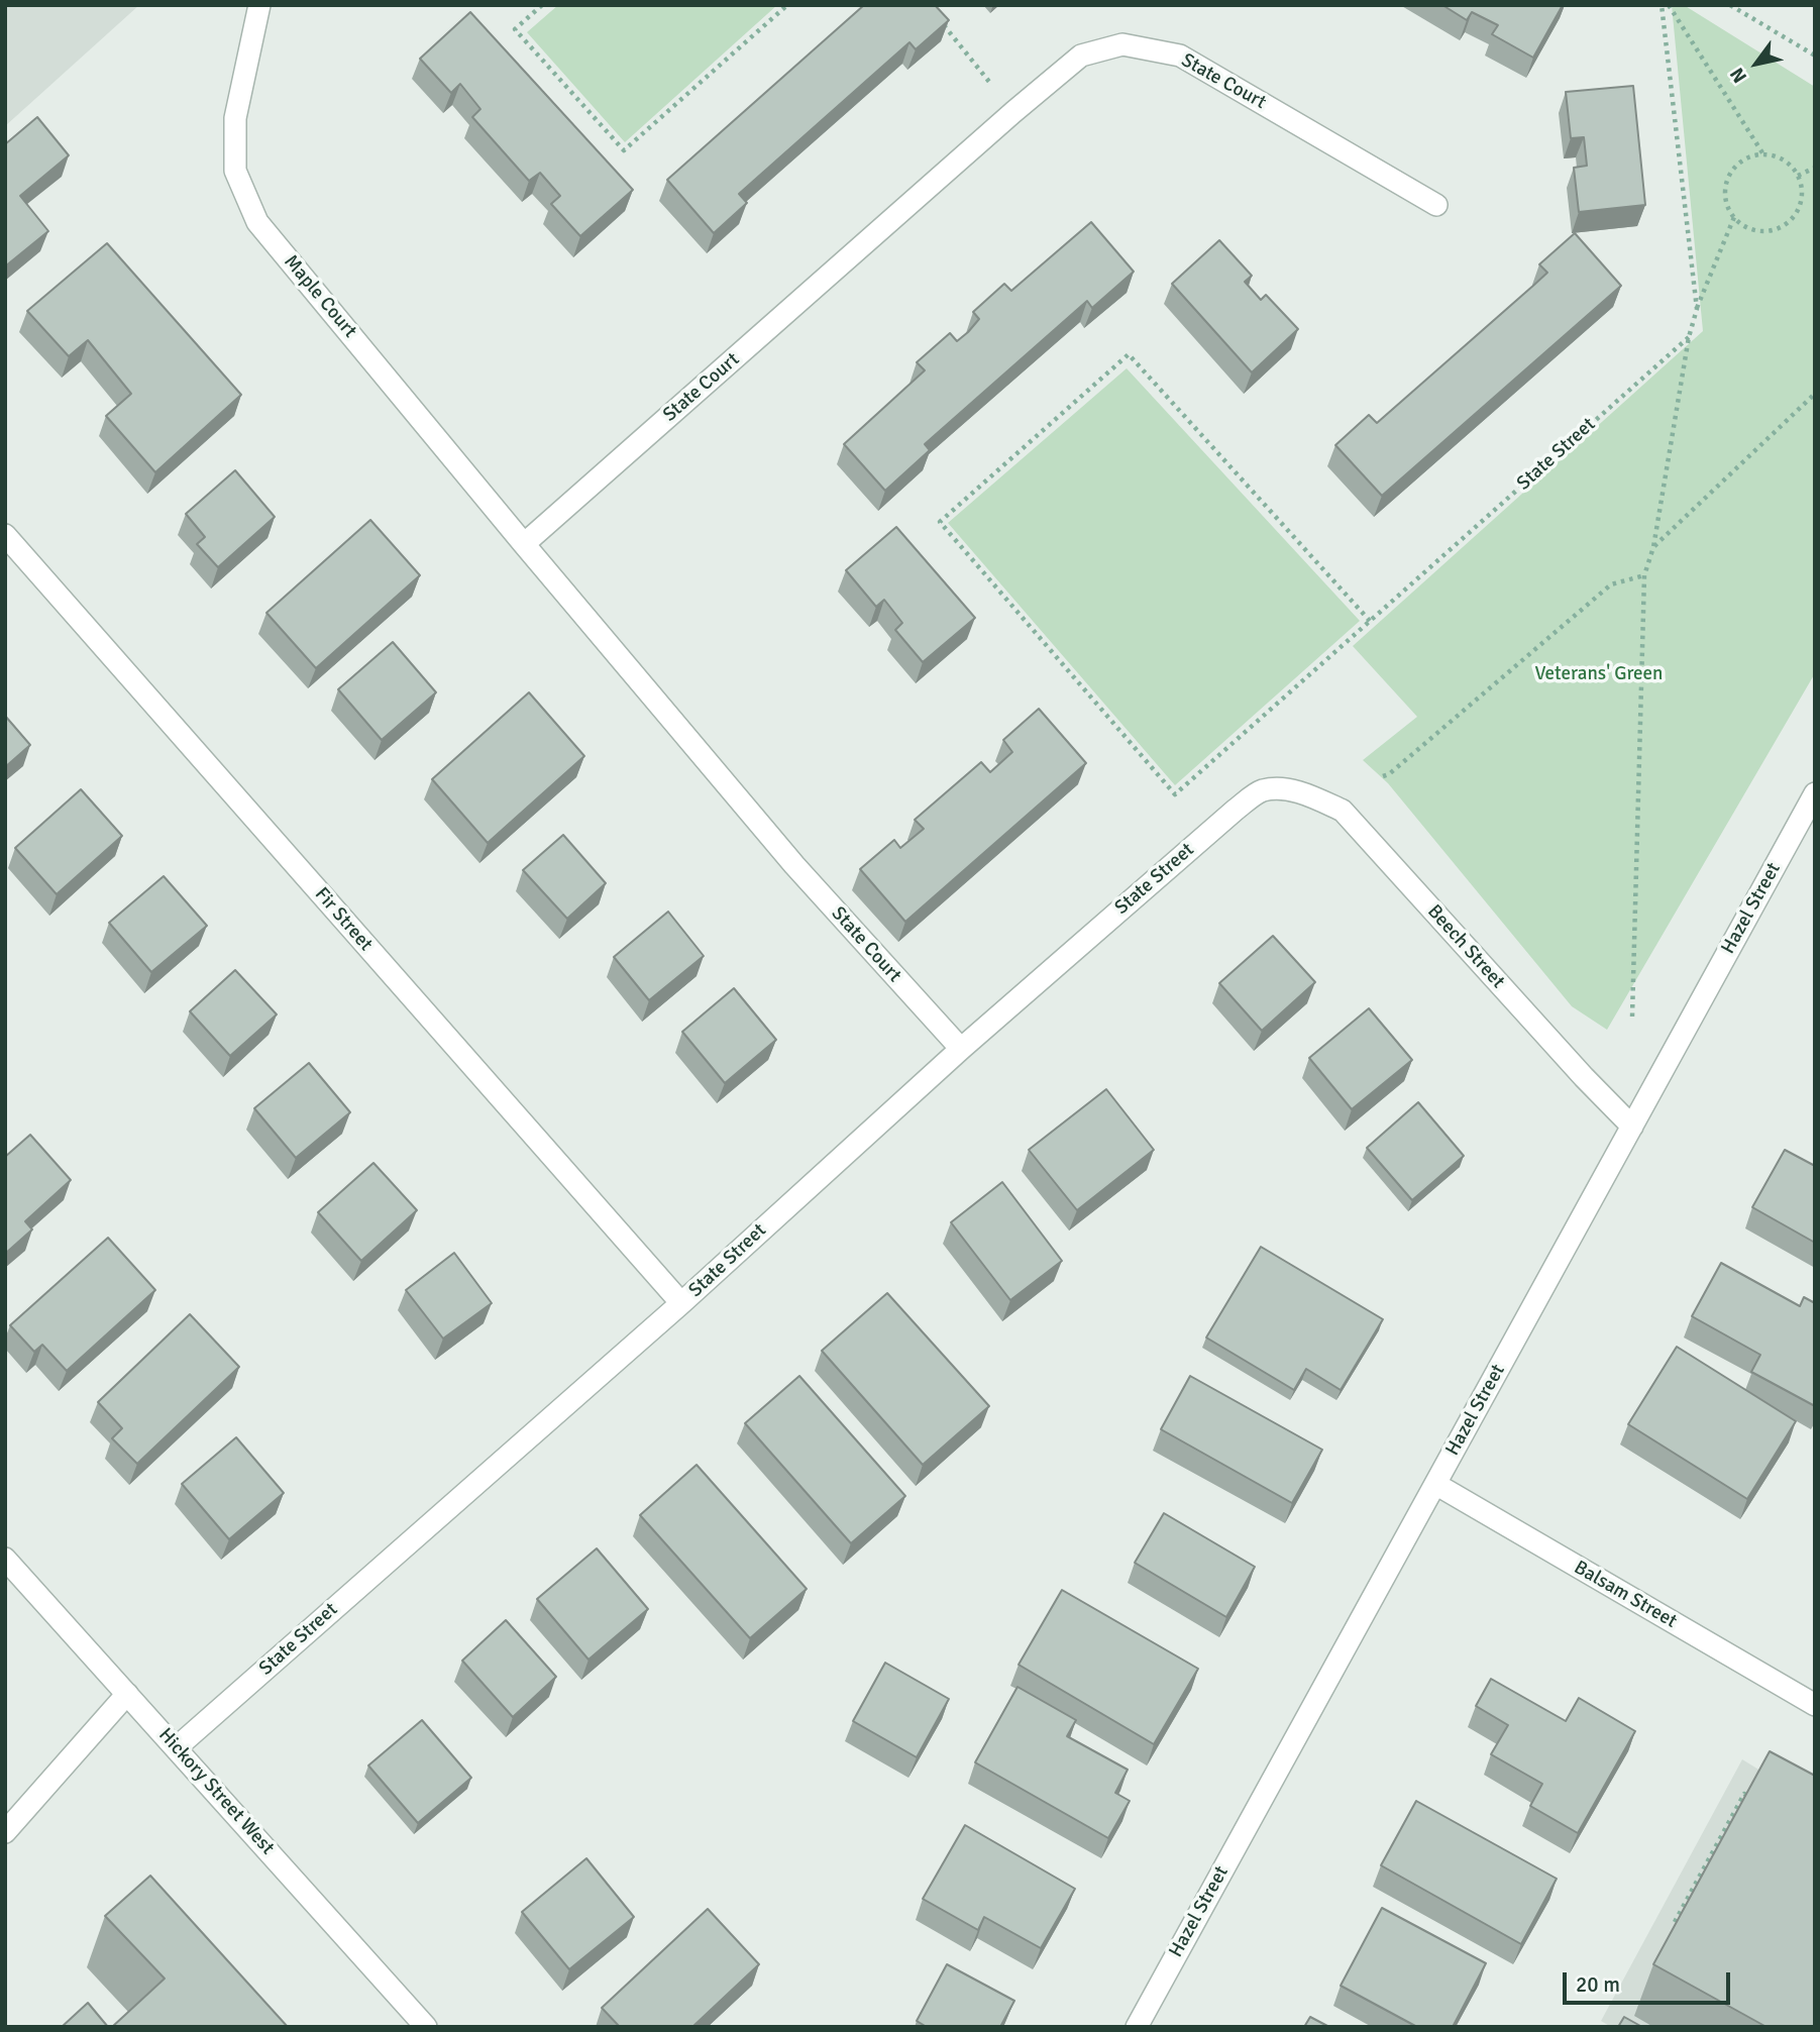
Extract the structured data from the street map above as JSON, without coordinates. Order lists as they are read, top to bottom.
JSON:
{
  "streets": {
    "street": [
      "State Court",
      "Maple Court",
      "State Street",
      "Hazel Street",
      "Fir Street",
      "Beech Street",
      "Balsam Street",
      "Hickory Street West"
    ]
  },
  "crossings": [
    ["State Court", "Maple Court"],
    ["State Court", "State Street"],
    ["State Street", "Fir Street"],
    ["State Street", "Beech Street"],
    ["State Street", "Hickory Street West"],
    ["Hazel Street", "Beech Street"],
    ["Hazel Street", "Balsam Street"]
  ],
  "parks": ["Veterans' Green"],
  "scale_bar": "20 m",
  "north": "bottom left"
}
